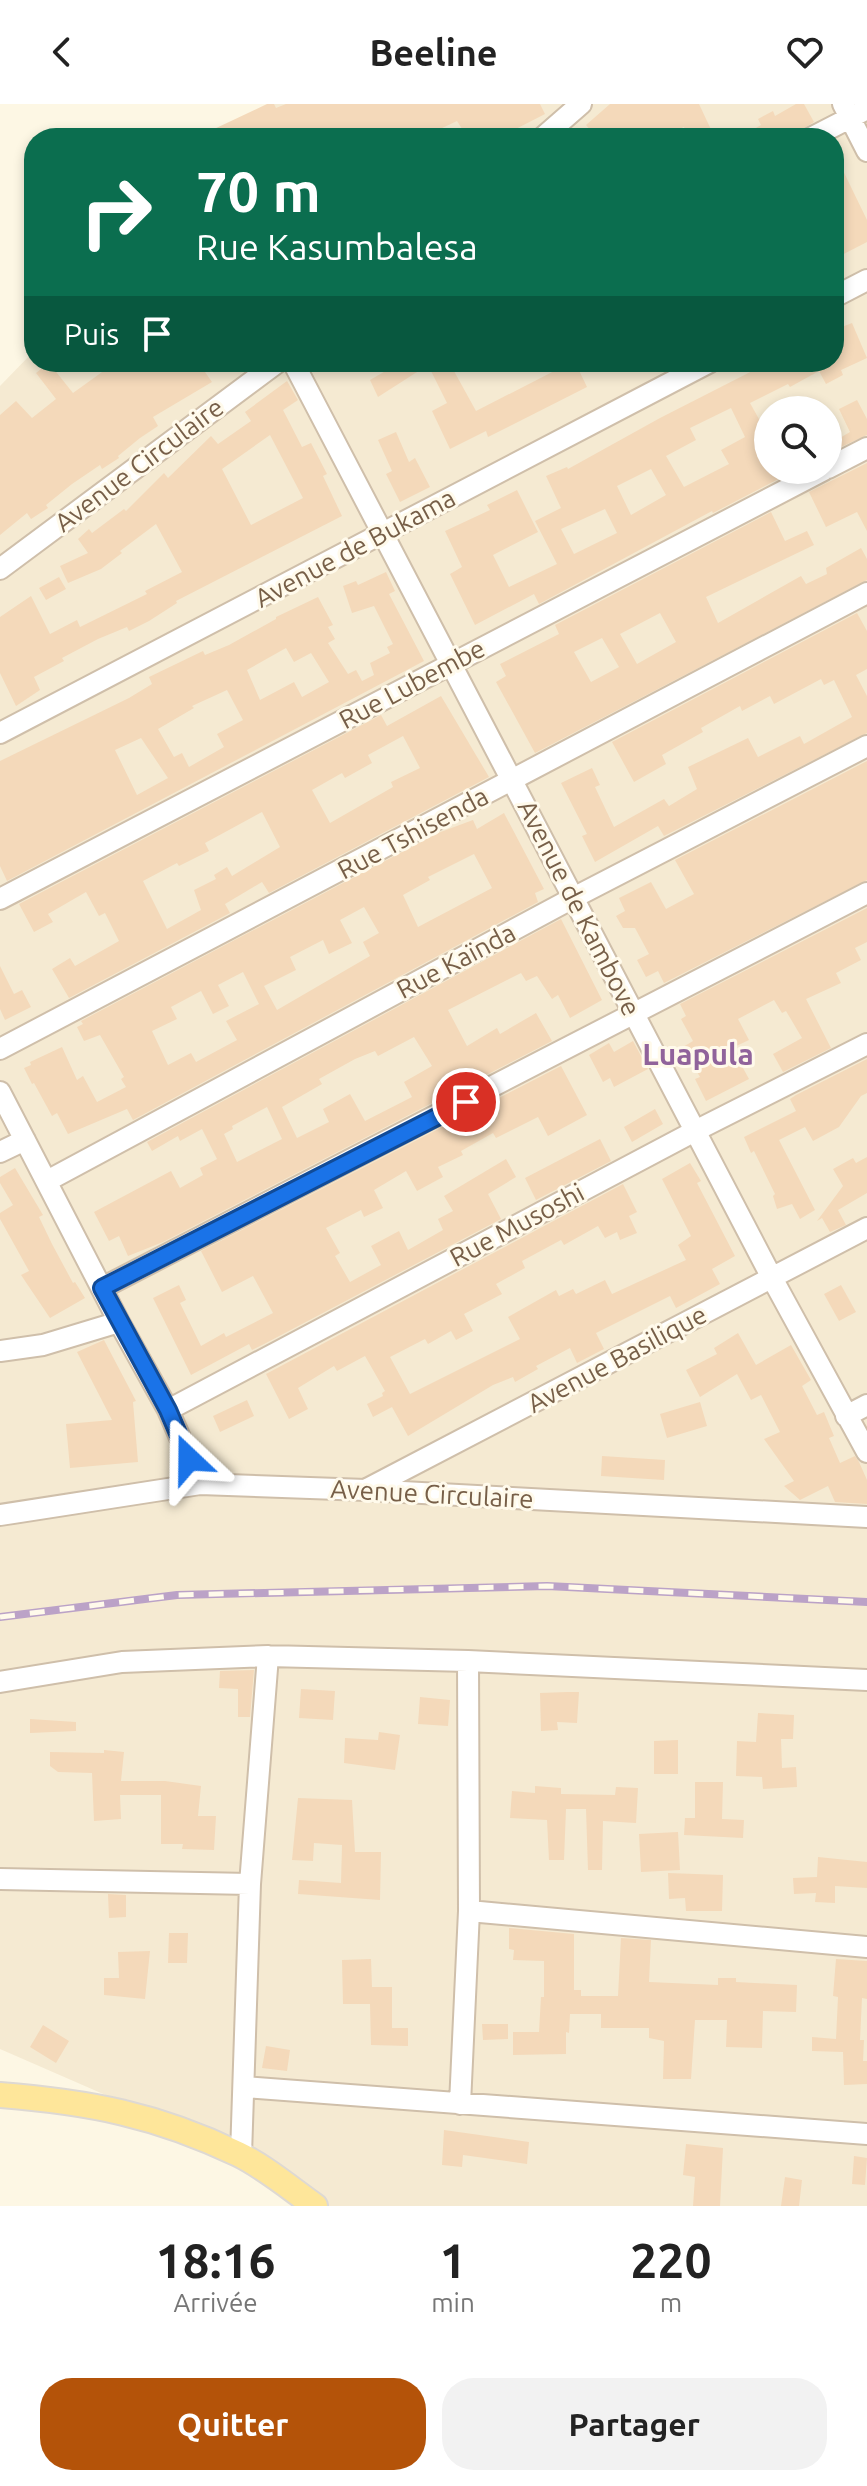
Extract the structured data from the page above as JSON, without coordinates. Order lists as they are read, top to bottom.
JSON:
{
  "streets": {
    "street": [
      "Avenue Circulaire",
      "Avenue de Bukama",
      "Rue Lubembe",
      "Rue Tshisenda",
      "Avenue de Kambove",
      "Rue Kaïnda",
      "Rue Musoshi",
      "Avenue Basilique"
    ]
  },
  "crossings": [
    ["Avenue Circulaire", "Avenue Basilique"],
    ["Avenue de Bukama", "Avenue de Kambove"],
    ["Rue Lubembe", "Avenue de Kambove"],
    ["Rue Tshisenda", "Avenue de Kambove"],
    ["Avenue de Kambove", "Rue Kaïnda"],
    ["Avenue de Kambove", "Rue Musoshi"],
    ["Avenue de Kambove", "Avenue Basilique"]
  ],
  "districts": ["Luapula"],
  "page": {
    "header": "Beeline",
    "turn": ["70 m", "Rue Kasumbalesa"],
    "then": "Puis",
    "eta": [
      "18:16",
      "Arrivée",
      "1",
      "min",
      "220",
      "m"
    ],
    "buttons": ["Quitter", "Partager"]
  }
}
